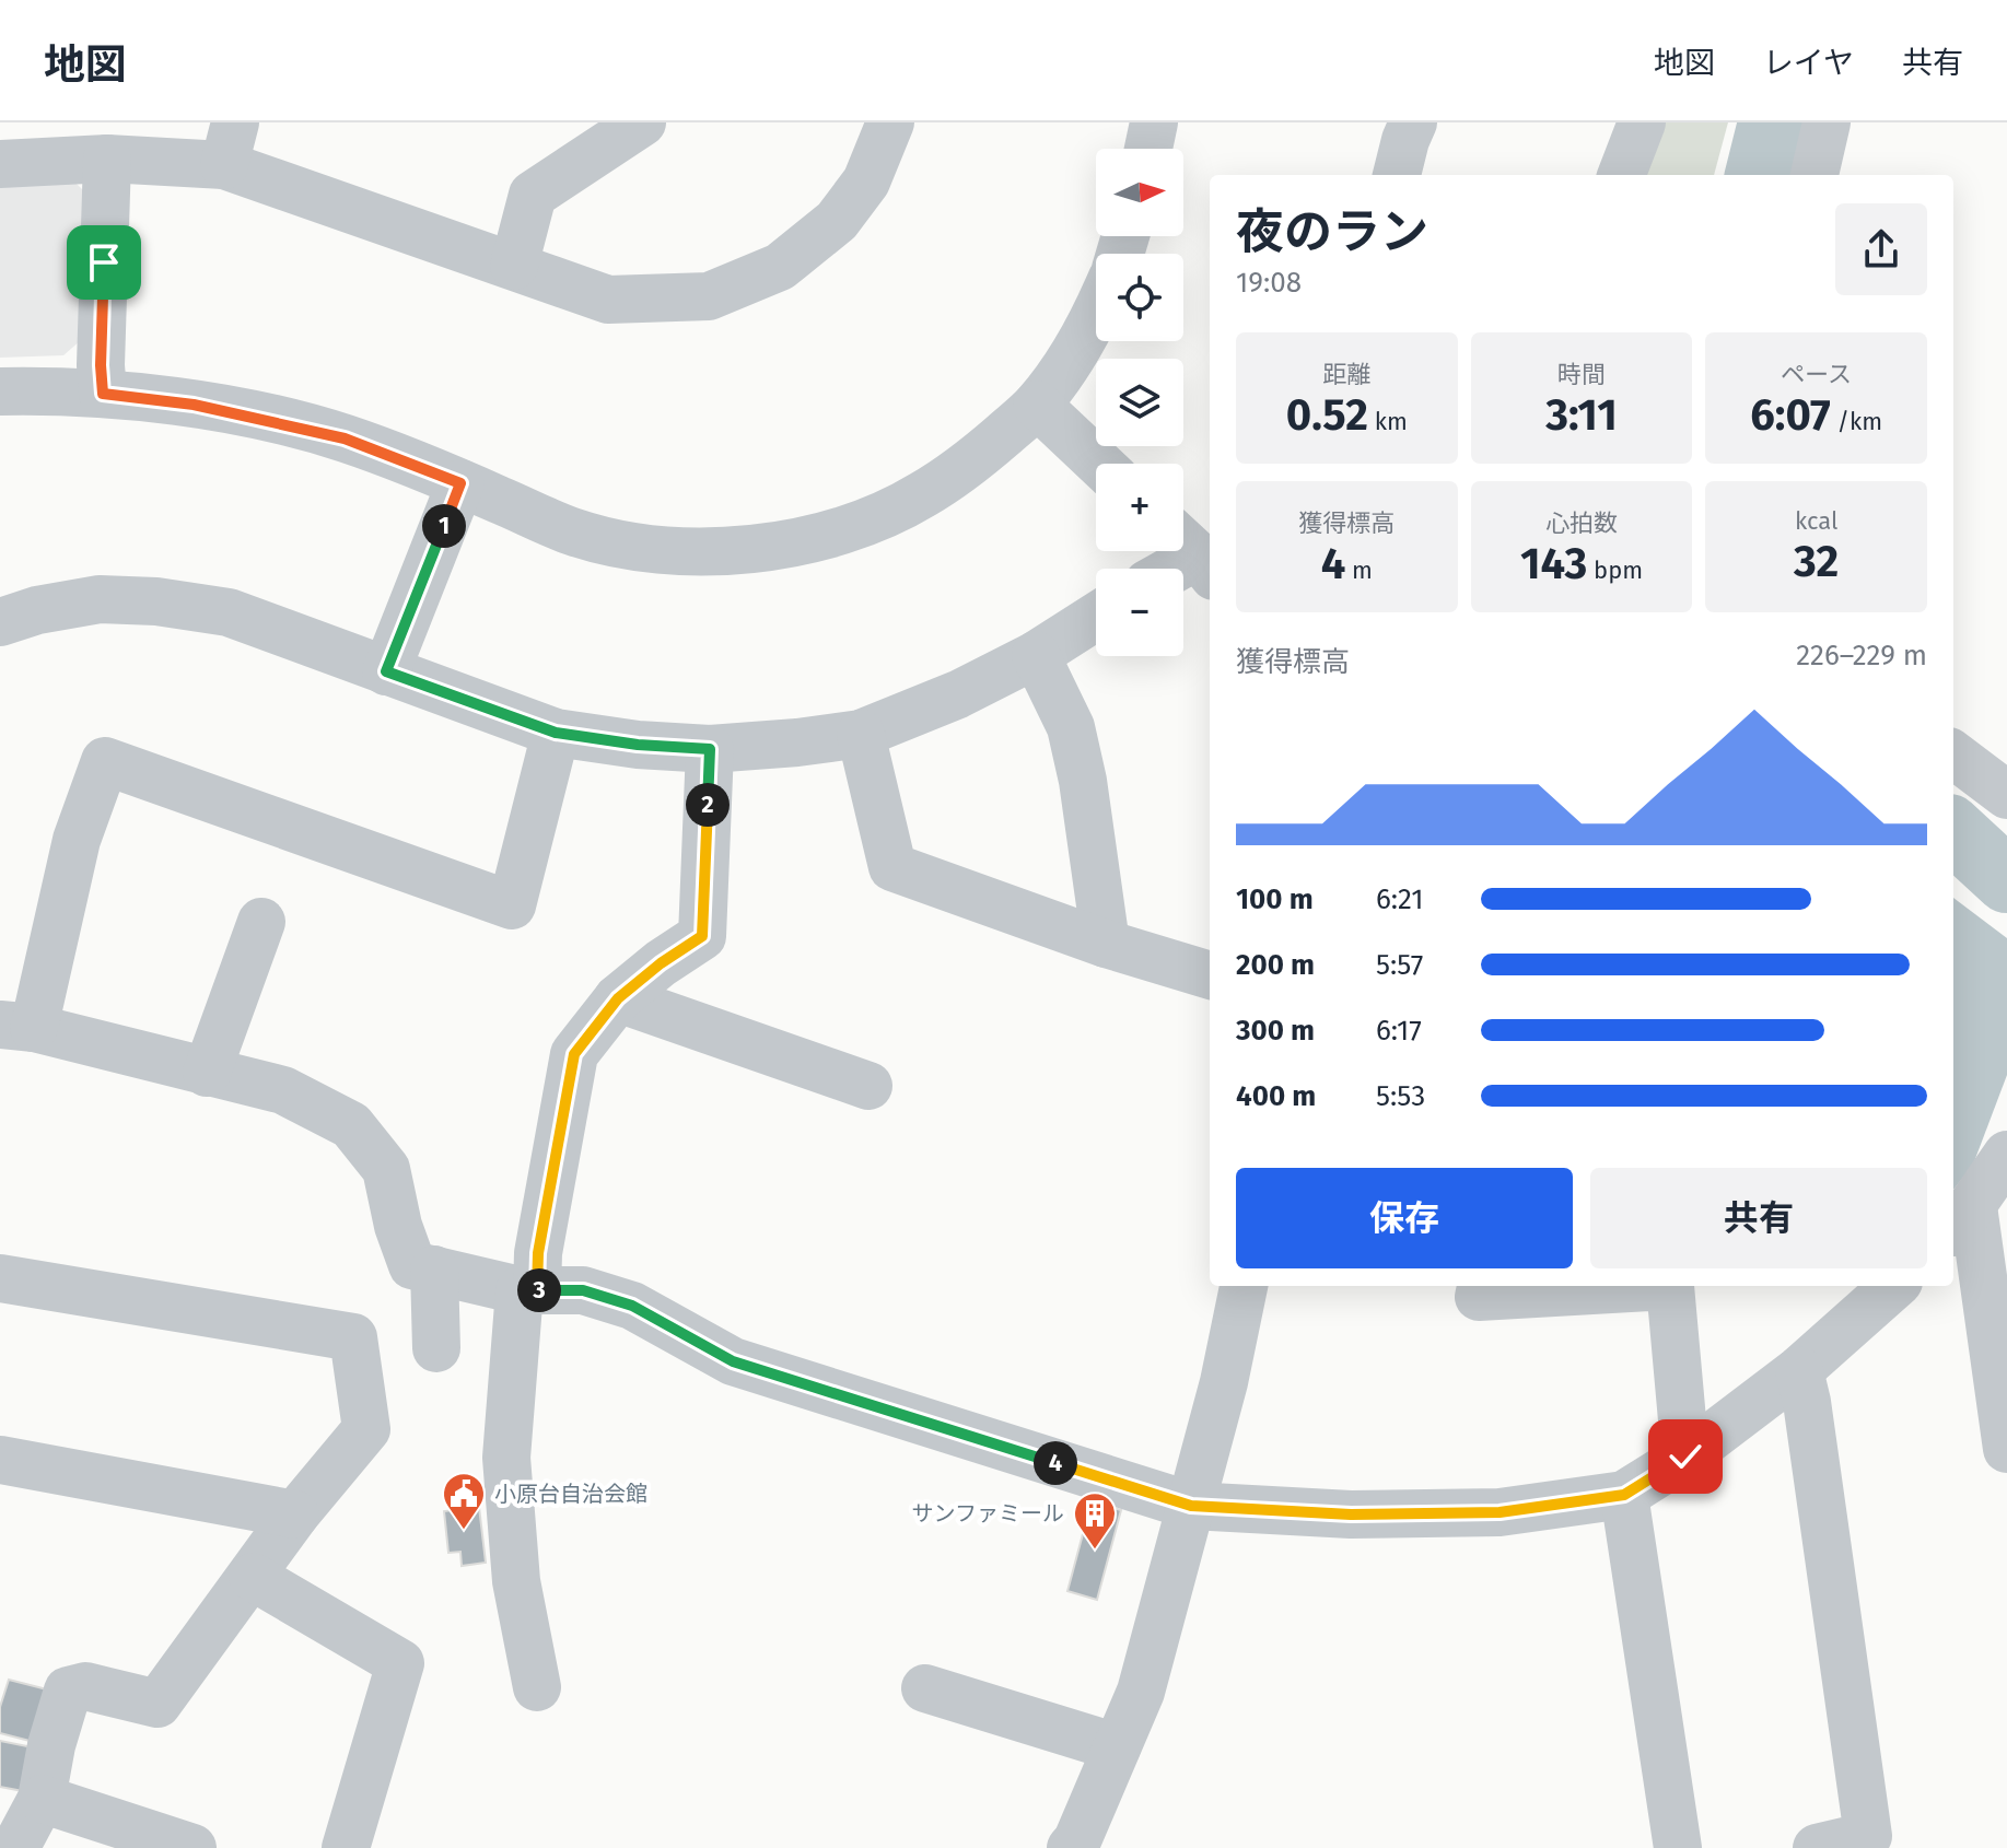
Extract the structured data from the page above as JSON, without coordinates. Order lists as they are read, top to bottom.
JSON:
{
  "places": {
    "public building": ["小原台自治会館"],
    "building": ["サンファミール"]
  },
  "north": "right",
  "page": {
    "header": "地図",
    "nav": ["地図", "レイヤ", "共有"],
    "map_buttons": ["+", "−"],
    "heading": ["夜のラン", "19:08"],
    "stats": [
      ["距離", "0.52 km"],
      ["時間", "3:11"],
      ["ペース", "6:07 /km"],
      ["獲得標高", "4 m"],
      ["心拍数", "143 bpm"],
      ["kcal", "32"]
    ],
    "pins": [
      "1",
      "2",
      "3",
      "4"
    ],
    "chart": ["獲得標高", "226–229 m"],
    "list": [
      {
        "name": "100 m",
        "note": "6:21"
      },
      {
        "name": "200 m",
        "note": "5:57"
      },
      {
        "name": "300 m",
        "note": "6:17"
      },
      {
        "name": "400 m",
        "note": "5:53"
      }
    ],
    "buttons": ["保存", "共有"]
  }
}
